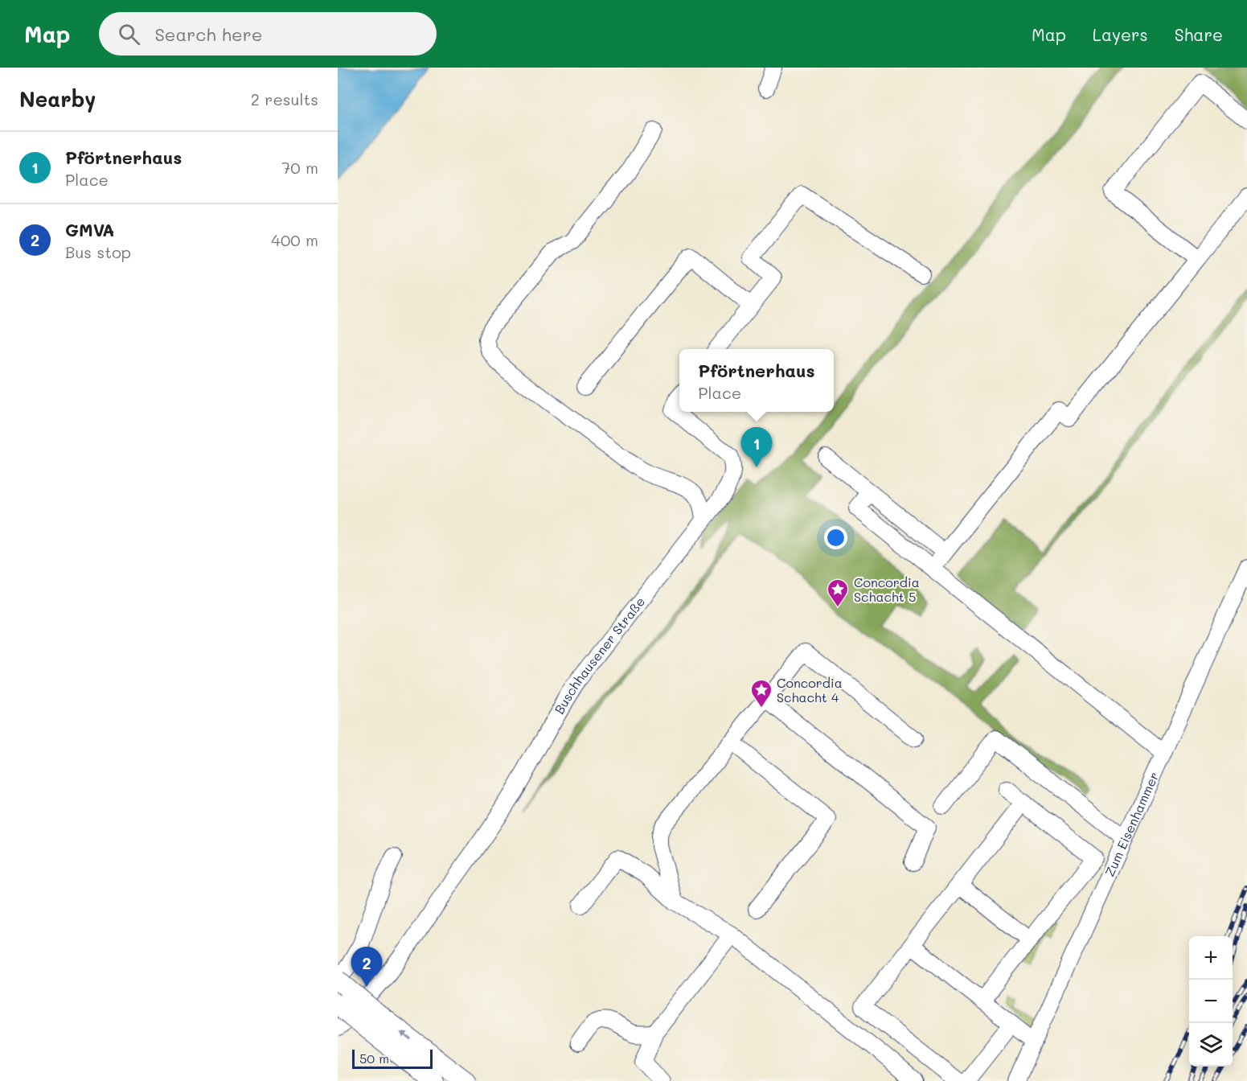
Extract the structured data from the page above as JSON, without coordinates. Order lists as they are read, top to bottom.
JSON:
{
  "streets": {
    "street": ["Buschhausener Straße", "Zum Eisenhammer"]
  },
  "places": {
    "place": ["Concordia Schacht 5", "Concordia Schacht 4"]
  },
  "scale_bar": "50 m",
  "page": {
    "header": "Map",
    "search": "Search here",
    "nav": ["Map", "Layers", "Share"],
    "heading": ["Nearby", "2 results"],
    "list": [
      {
        "mark": "1",
        "name": "Pförtnerhaus",
        "note": "Place",
        "value": "70 m"
      },
      {
        "mark": "2",
        "name": "GMVA",
        "note": "Bus stop",
        "value": "400 m"
      }
    ],
    "popup": ["Pförtnerhaus", "Place"],
    "pins": ["1", "2"],
    "map_buttons": ["+", "−"],
    "scale": "50 m"
  }
}
